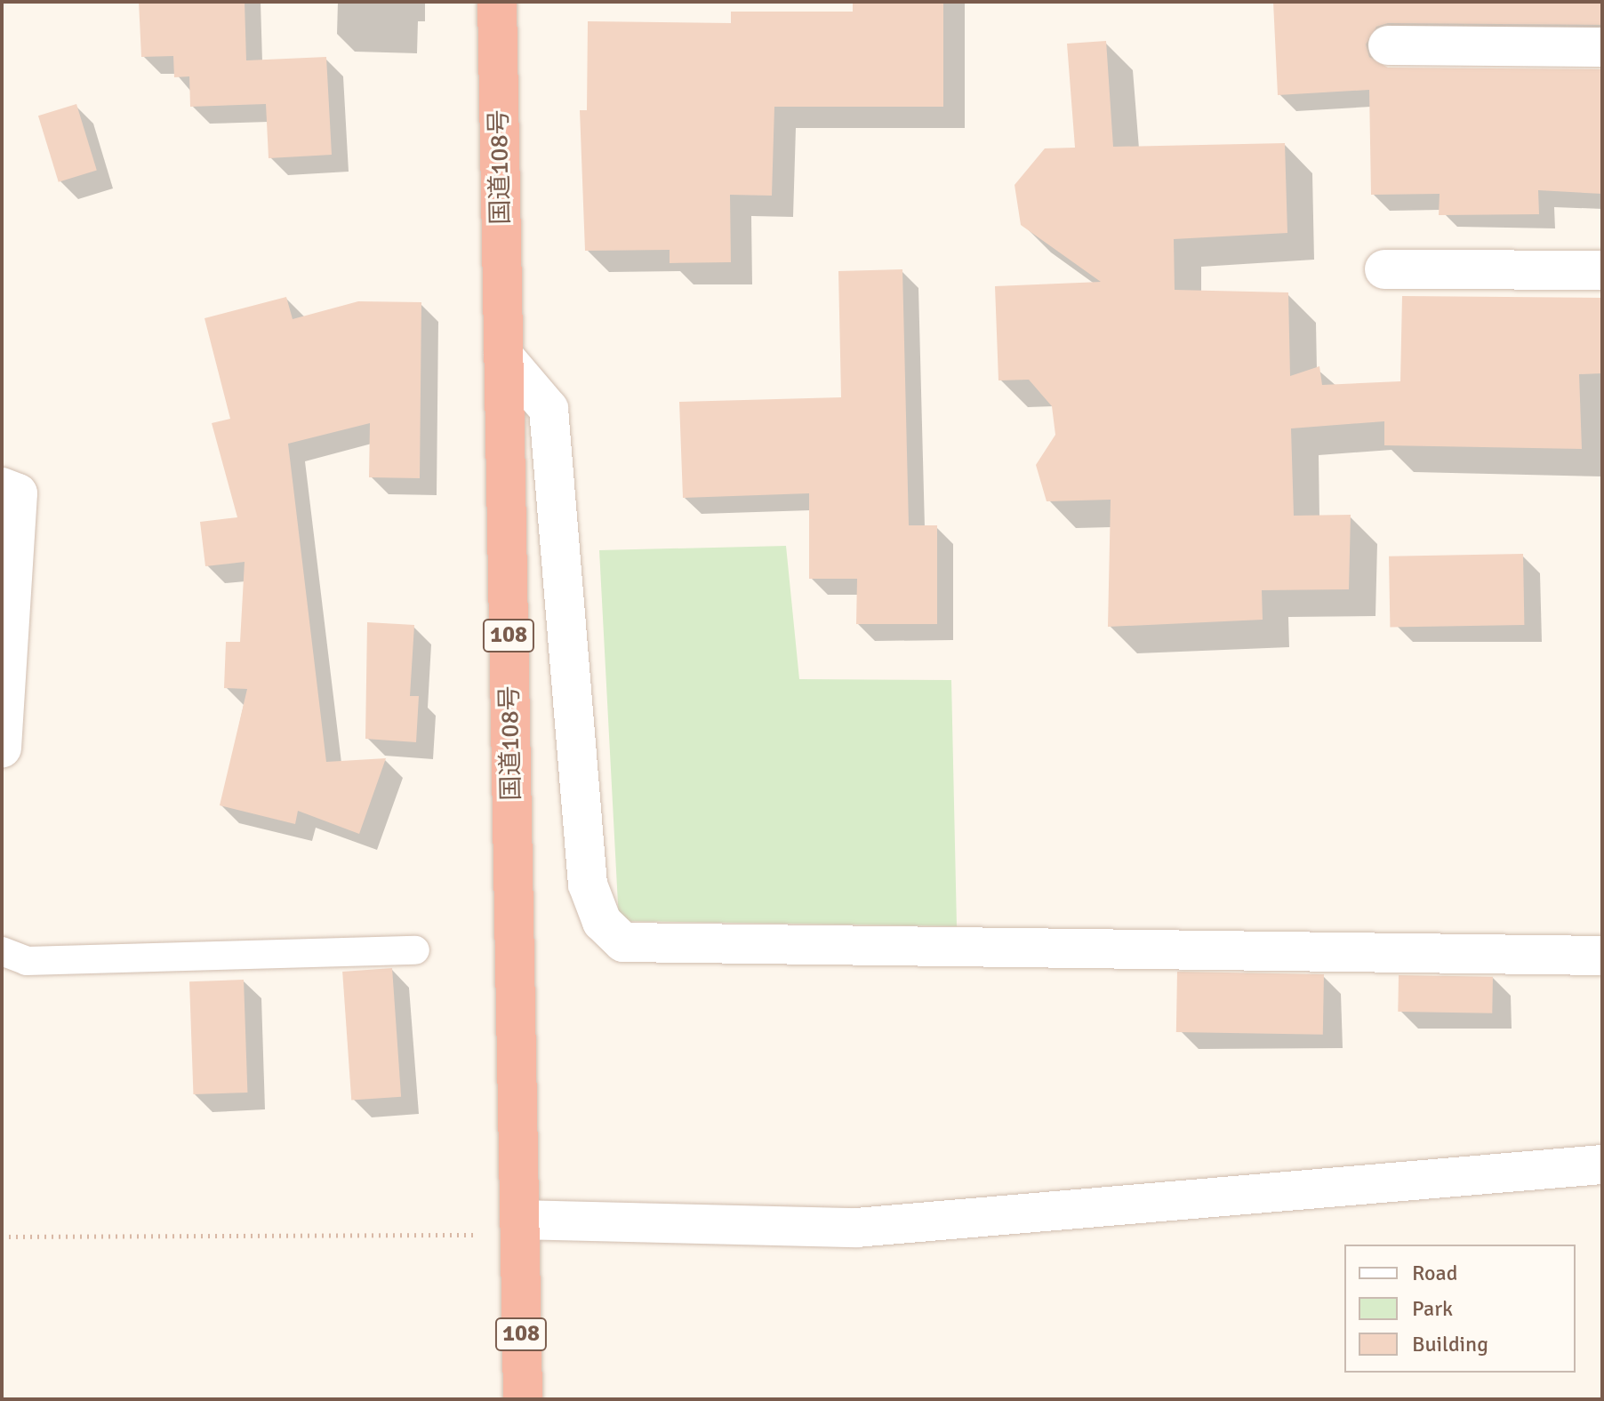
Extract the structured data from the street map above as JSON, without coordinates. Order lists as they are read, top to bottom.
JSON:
{
  "streets": {
    "highway": ["国道108号", "108"]
  },
  "legend": ["Road", "Park", "Building"]
}
